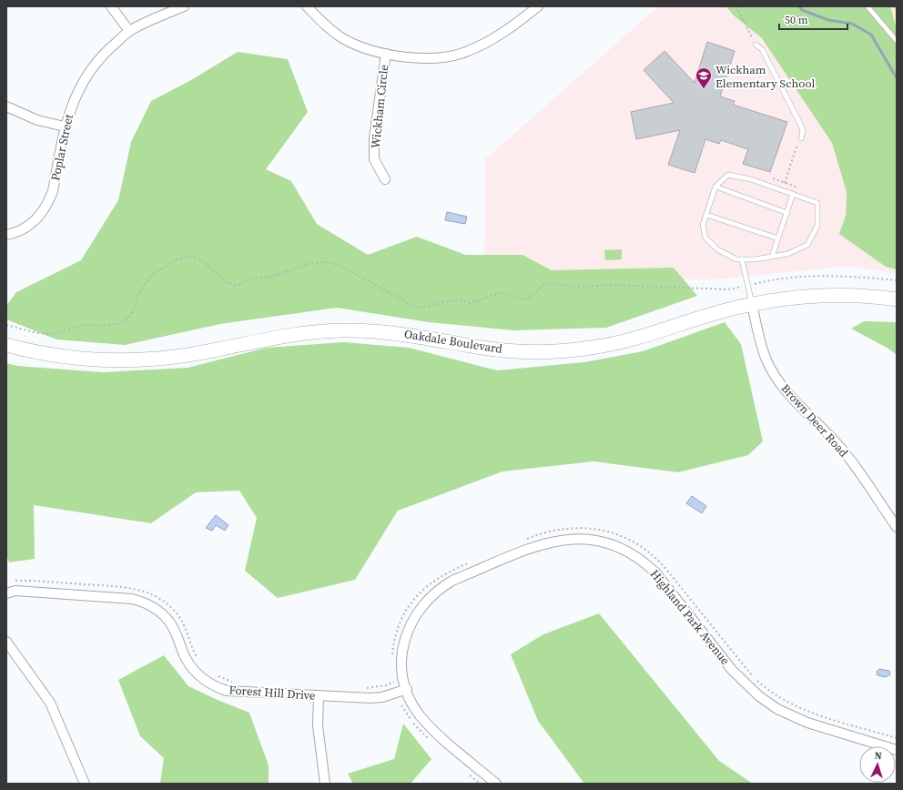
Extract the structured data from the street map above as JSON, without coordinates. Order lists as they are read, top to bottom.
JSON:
{
  "streets": {
    "main road": ["Oakdale Boulevard"],
    "street": [
      "Wickham Circle",
      "Poplar Street",
      "Brown Deer Road",
      "Highland Park Avenue",
      "Forest Hill Drive"
    ]
  },
  "crossings": [
    ["Oakdale Boulevard", "Brown Deer Road"],
    ["Highland Park Avenue", "Forest Hill Drive"]
  ],
  "places": {
    "school or university": ["Wickham Elementary School"]
  },
  "scale_bar": "50 m",
  "north": "top"
}
